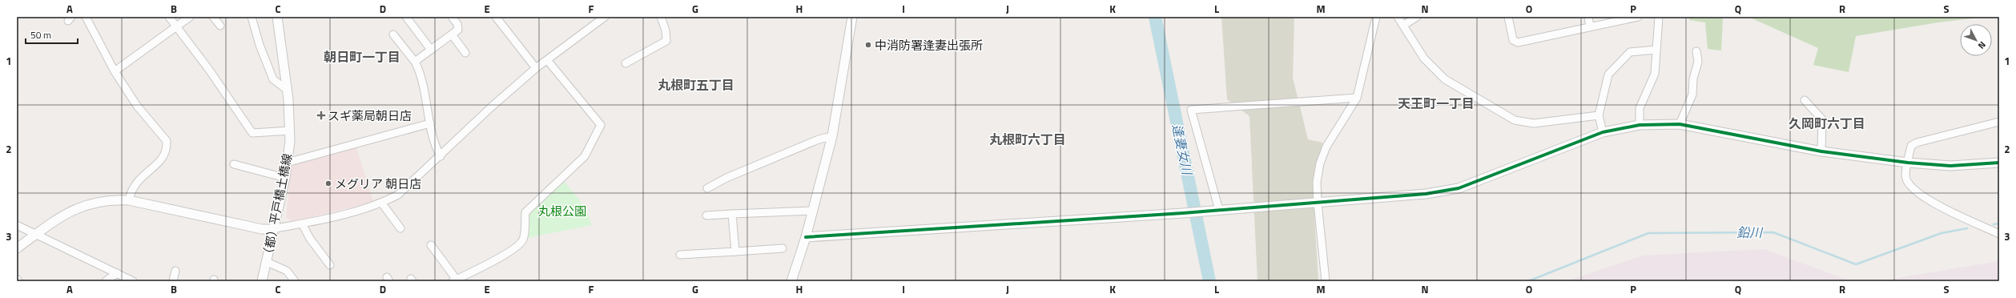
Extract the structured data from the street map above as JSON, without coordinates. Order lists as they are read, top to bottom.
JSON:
{
  "streets": {
    "street": ["（都）平戸橋土橋線"]
  },
  "districts": [
    "朝日町一丁目",
    "丸根町五丁目",
    "天王町一丁目",
    "久岡町六丁目",
    "丸根町六丁目"
  ],
  "water": ["逢妻女川", "鉛川"],
  "parks": ["丸根公園"],
  "places": {
    "other": ["中消防署逢妻出張所", "メグリア 朝日店"],
    "health": ["スギ薬局朝日店"]
  },
  "scale_bar": "50 m",
  "north": "bottom right",
  "grid": {
    "columns": [
      "A",
      "B",
      "C",
      "D",
      "E",
      "F",
      "G",
      "H",
      "I",
      "J",
      "K",
      "L",
      "M",
      "N",
      "O",
      "P",
      "Q",
      "R",
      "S"
    ],
    "rows": ["1", "2", "3"]
  }
}
